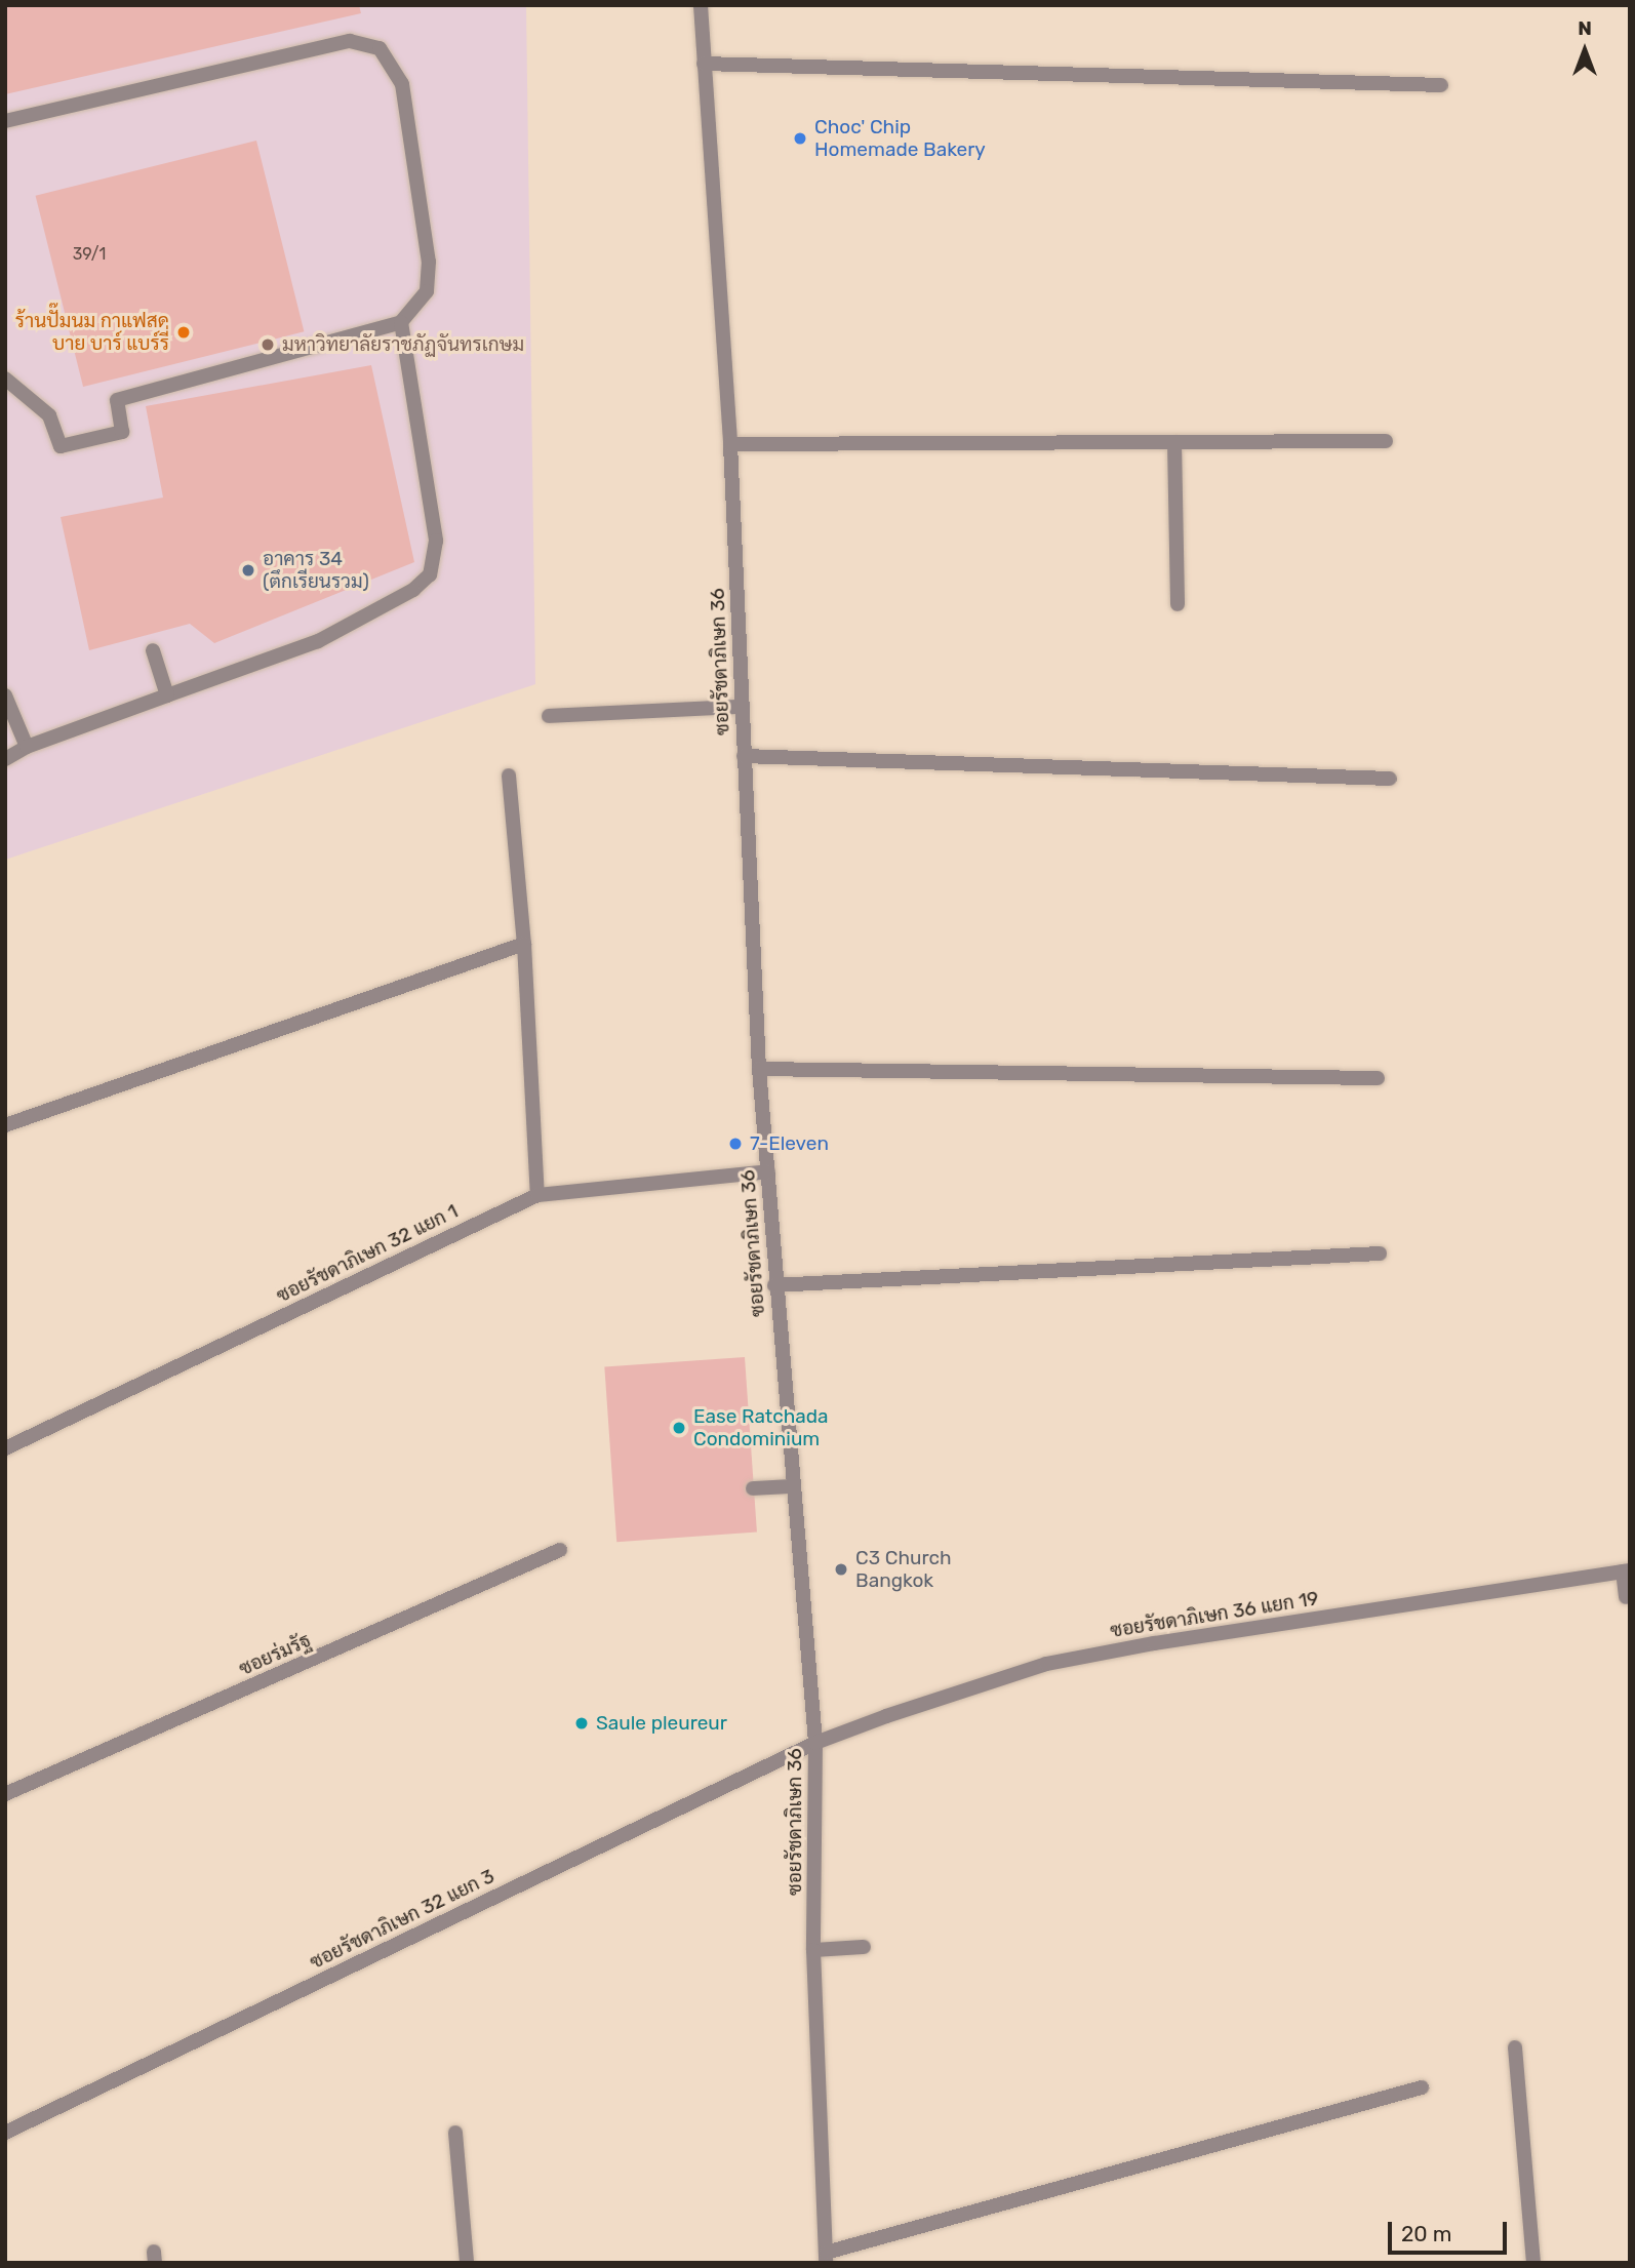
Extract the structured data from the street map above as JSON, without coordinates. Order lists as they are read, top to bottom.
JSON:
{
  "streets": {
    "street": [
      "ซอยรัชดาภิเษก 36",
      "ซอยรัชดาภิเษก 32 แยก 1",
      "ซอยรัชดาภิเษก 36 แยก 19",
      "ซอยร่มรัฐ",
      "ซอยรัชดาภิเษก 32 แยก 3"
    ]
  },
  "crossings": [
    ["ซอยรัชดาภิเษก 36", "ซอยรัชดาภิเษก 32 แยก 1"],
    ["ซอยรัชดาภิเษก 36", "ซอยรัชดาภิเษก 36 แยก 19"],
    ["ซอยรัชดาภิเษก 36", "ซอยรัชดาภิเษก 32 แยก 3"],
    ["ซอยรัชดาภิเษก 36 แยก 19", "ซอยรัชดาภิเษก 32 แยก 3"]
  ],
  "places": [
    "Choc' Chip Homemade Bakery",
    "ร้านปั๊มนม กาแฟสด บาย บาร์ แบร์รี่",
    "มหาวิทยาลัยราชภัฏจันทรเกษม",
    "อาคาร 34 (ตึกเรียนรวม)",
    "7-Eleven",
    "Ease Ratchada Condominium",
    "C3 Church Bangkok",
    "Saule pleureur"
  ],
  "house_numbers": ["39/1"],
  "scale_bar": "20 m",
  "north": "top"
}
